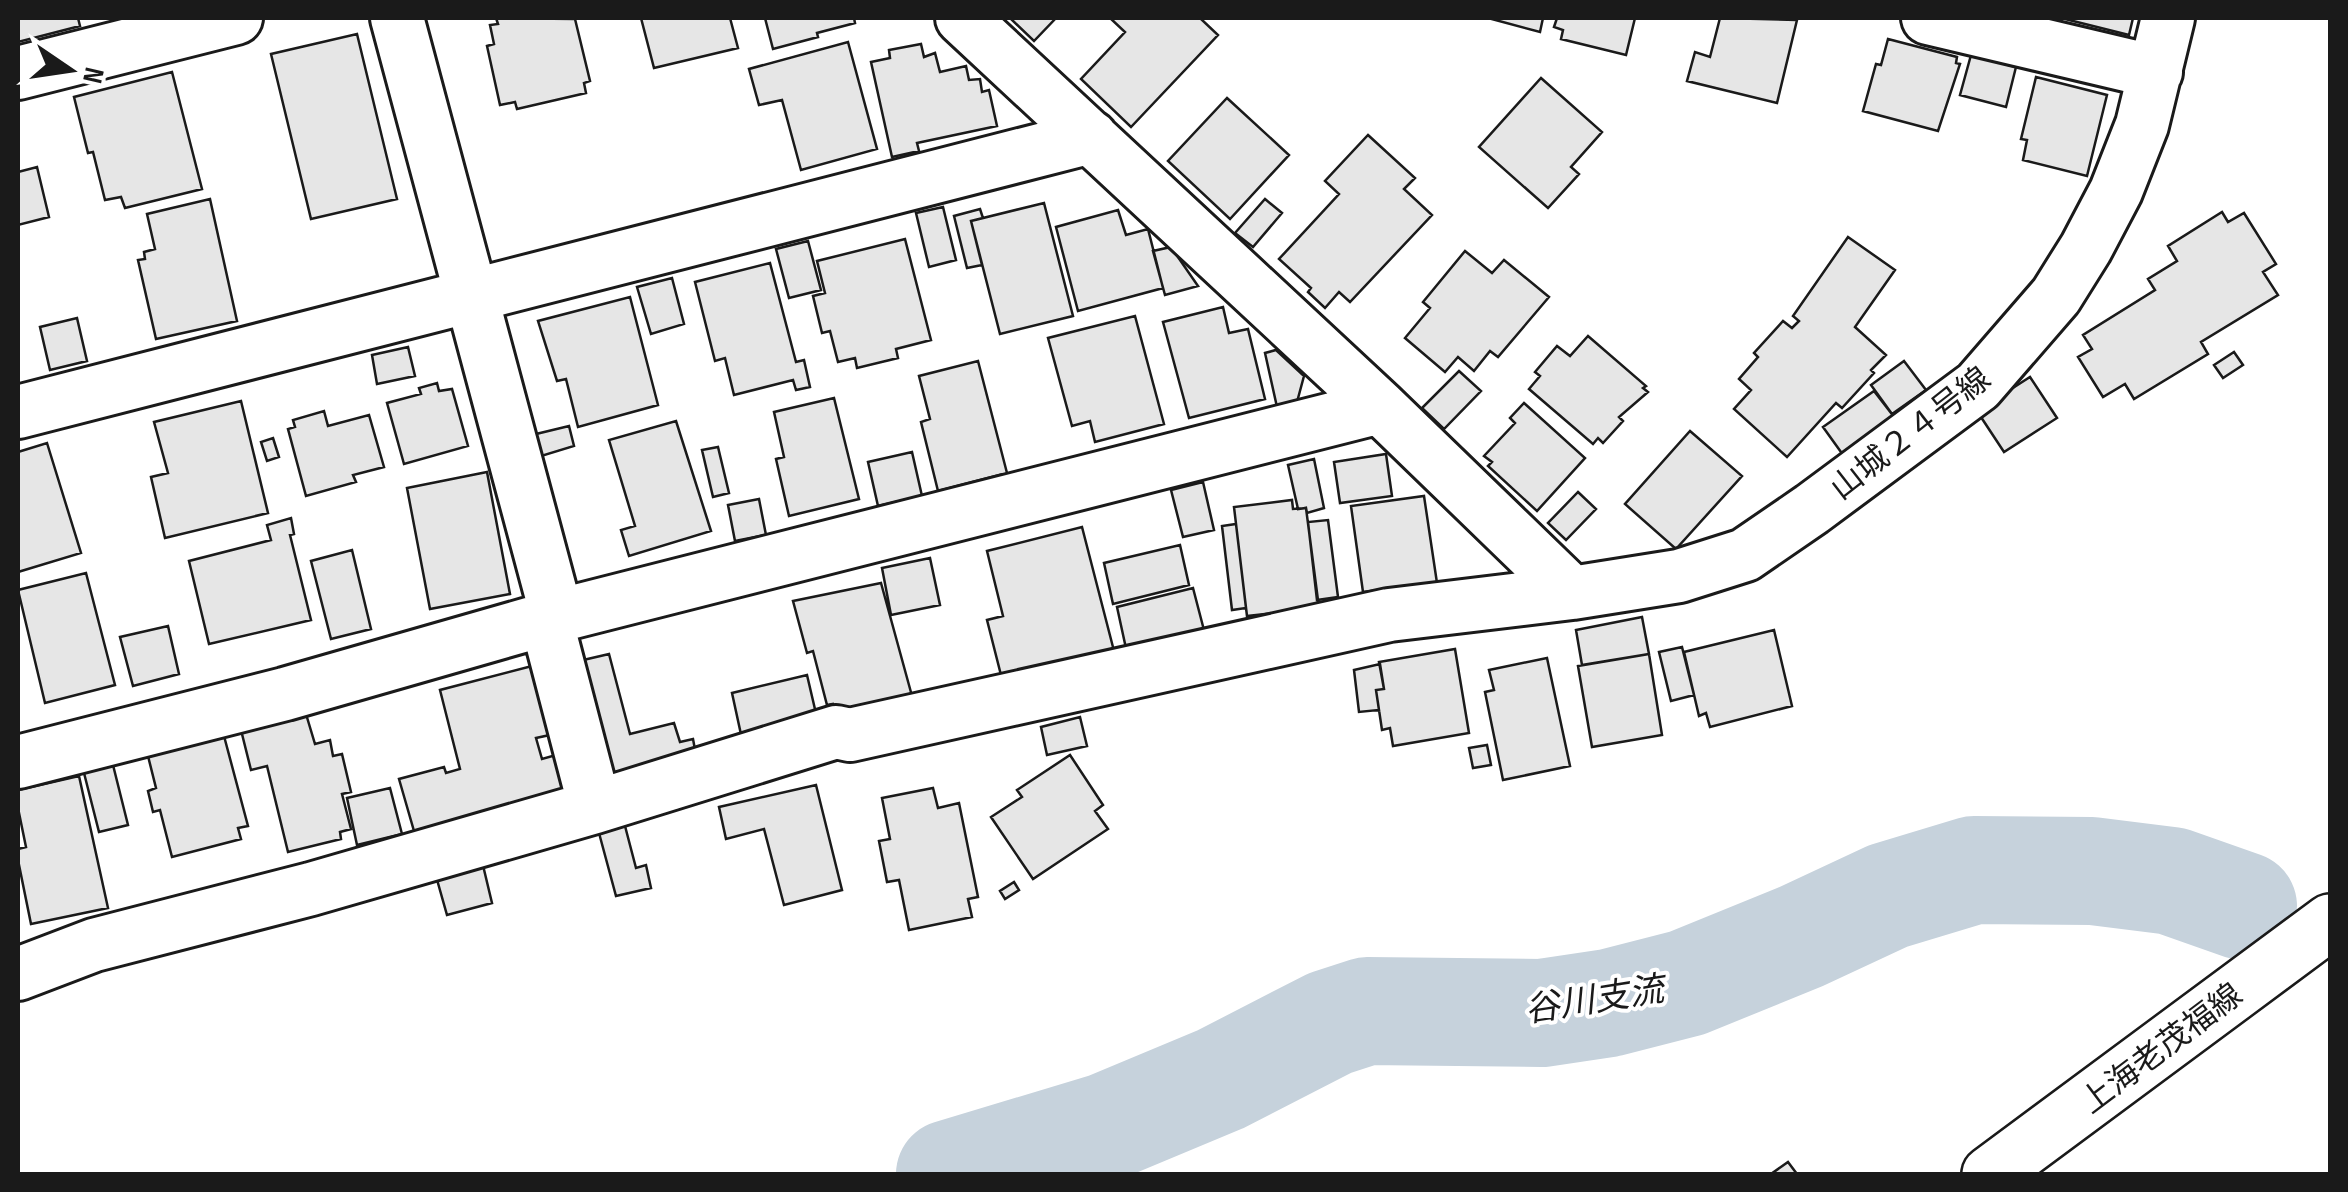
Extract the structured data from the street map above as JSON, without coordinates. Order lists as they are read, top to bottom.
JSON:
{
  "streets": {
    "main road": ["上海老茂福線"],
    "street": ["山城２４号線"]
  },
  "water": ["谷川支流"],
  "north": "right"
}
